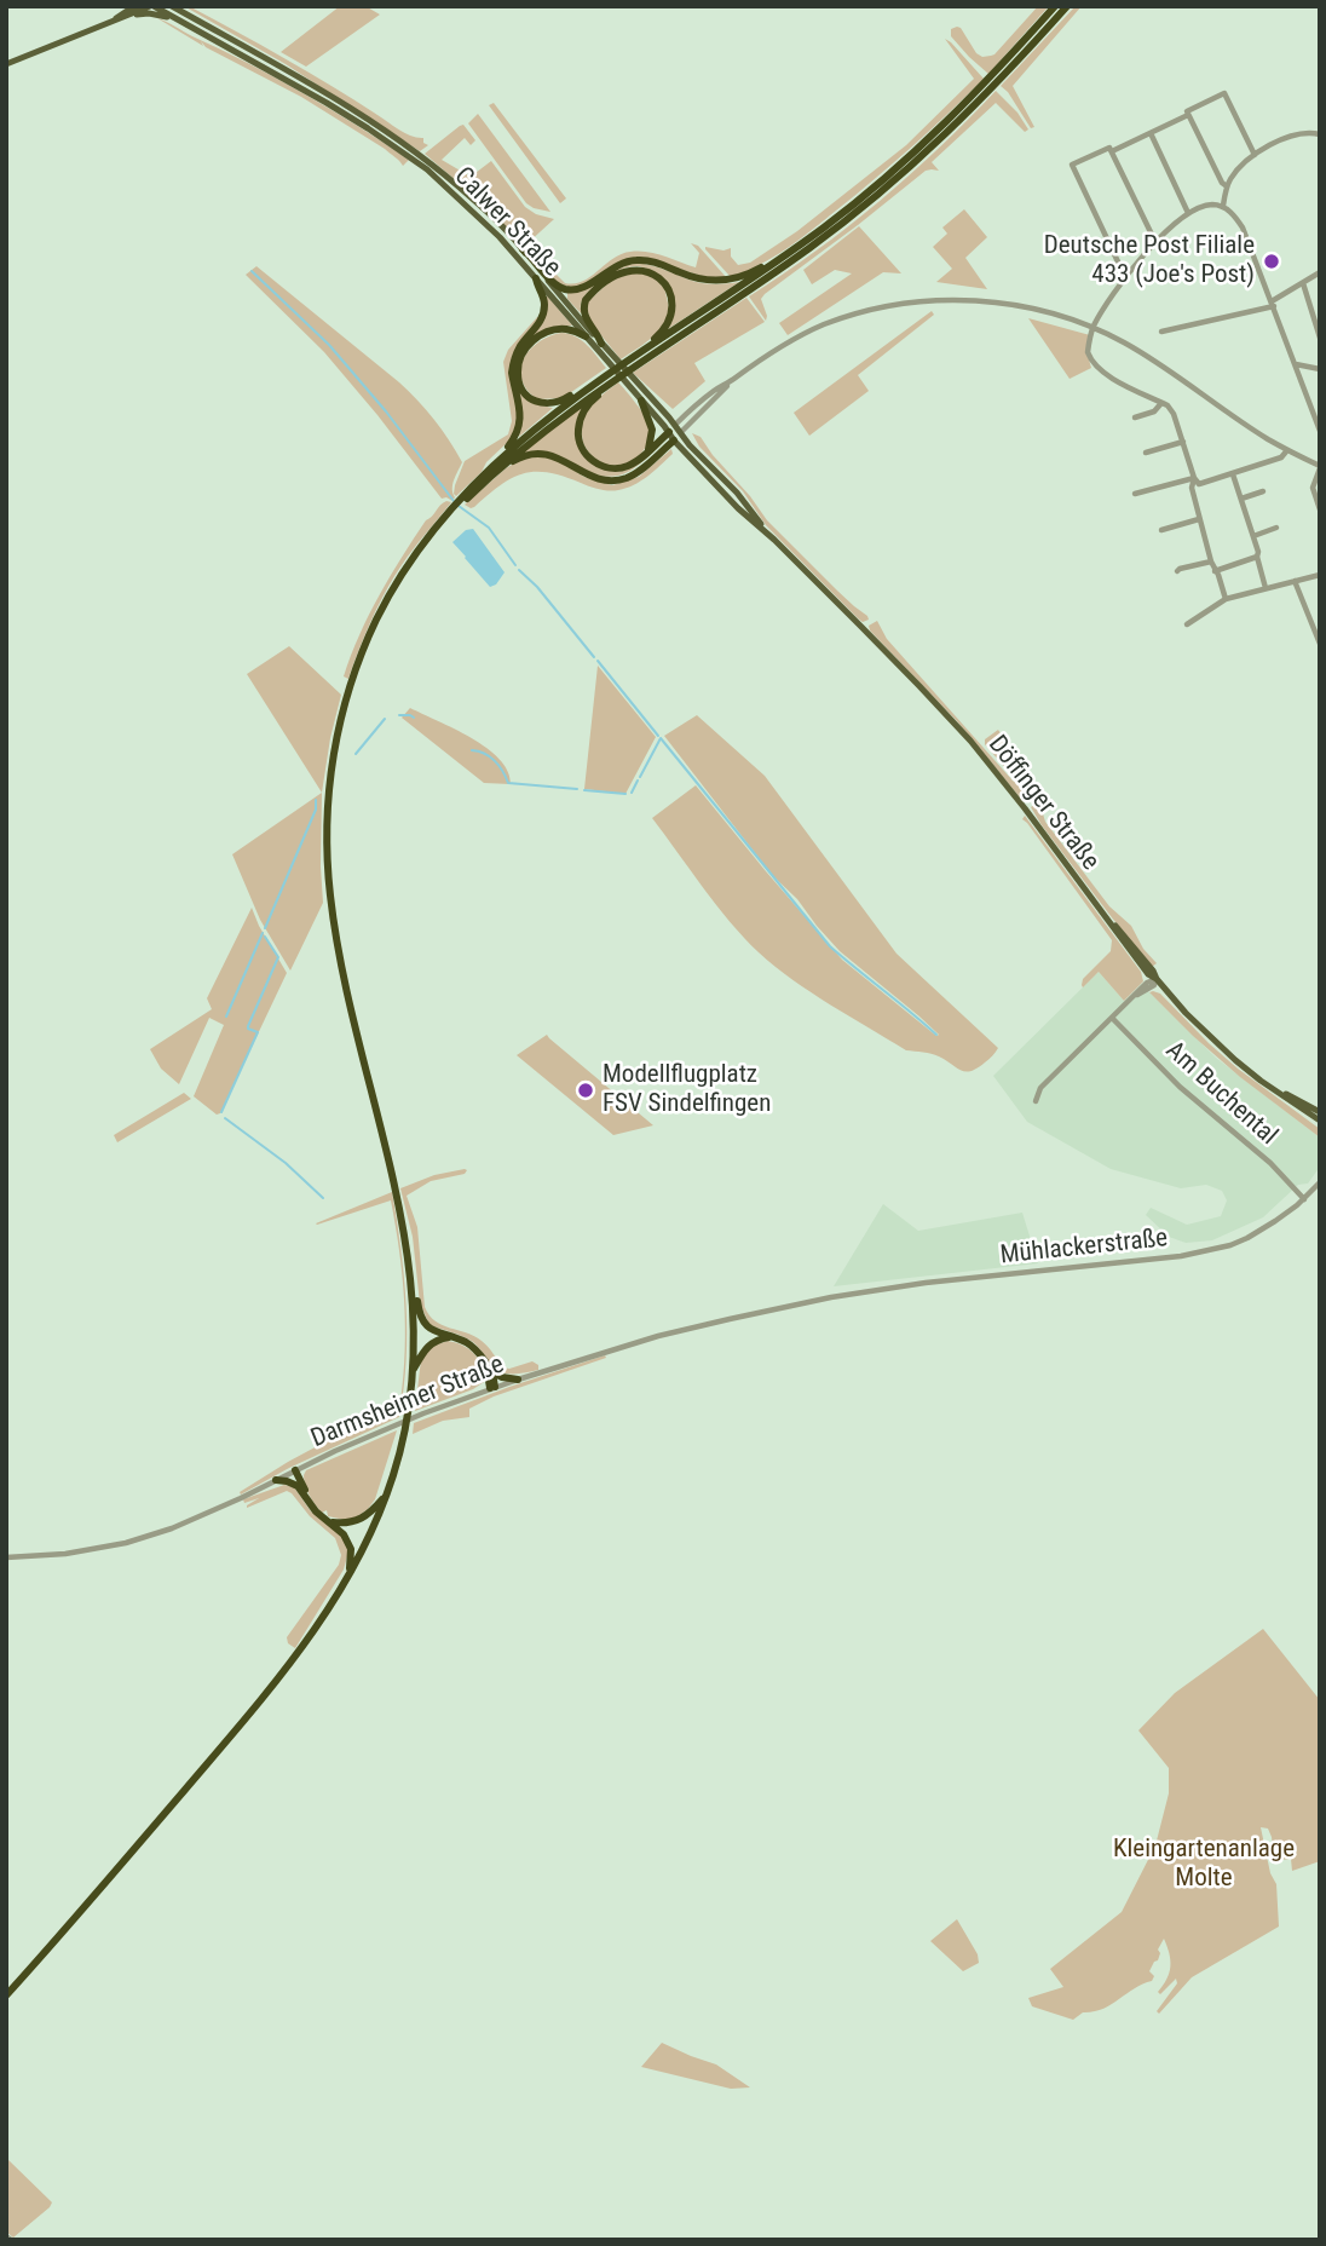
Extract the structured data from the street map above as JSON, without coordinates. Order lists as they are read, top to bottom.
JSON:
{
  "streets": {
    "main road": ["Calwer Straße", "Döffinger Straße"],
    "street": ["Am Buchental", "Mühlackerstraße", "Darmsheimer Straße"]
  },
  "crossings": [
    ["Calwer Straße", "Döffinger Straße"],
    ["Am Buchental", "Mühlackerstraße"],
    ["Mühlackerstraße", "Darmsheimer Straße"]
  ],
  "parks": ["Kleingartenanlage Molte"],
  "places": ["Deutsche Post Filiale 433 (Joe's Post)", "Modellflugplatz FSV Sindelfingen"]
}
